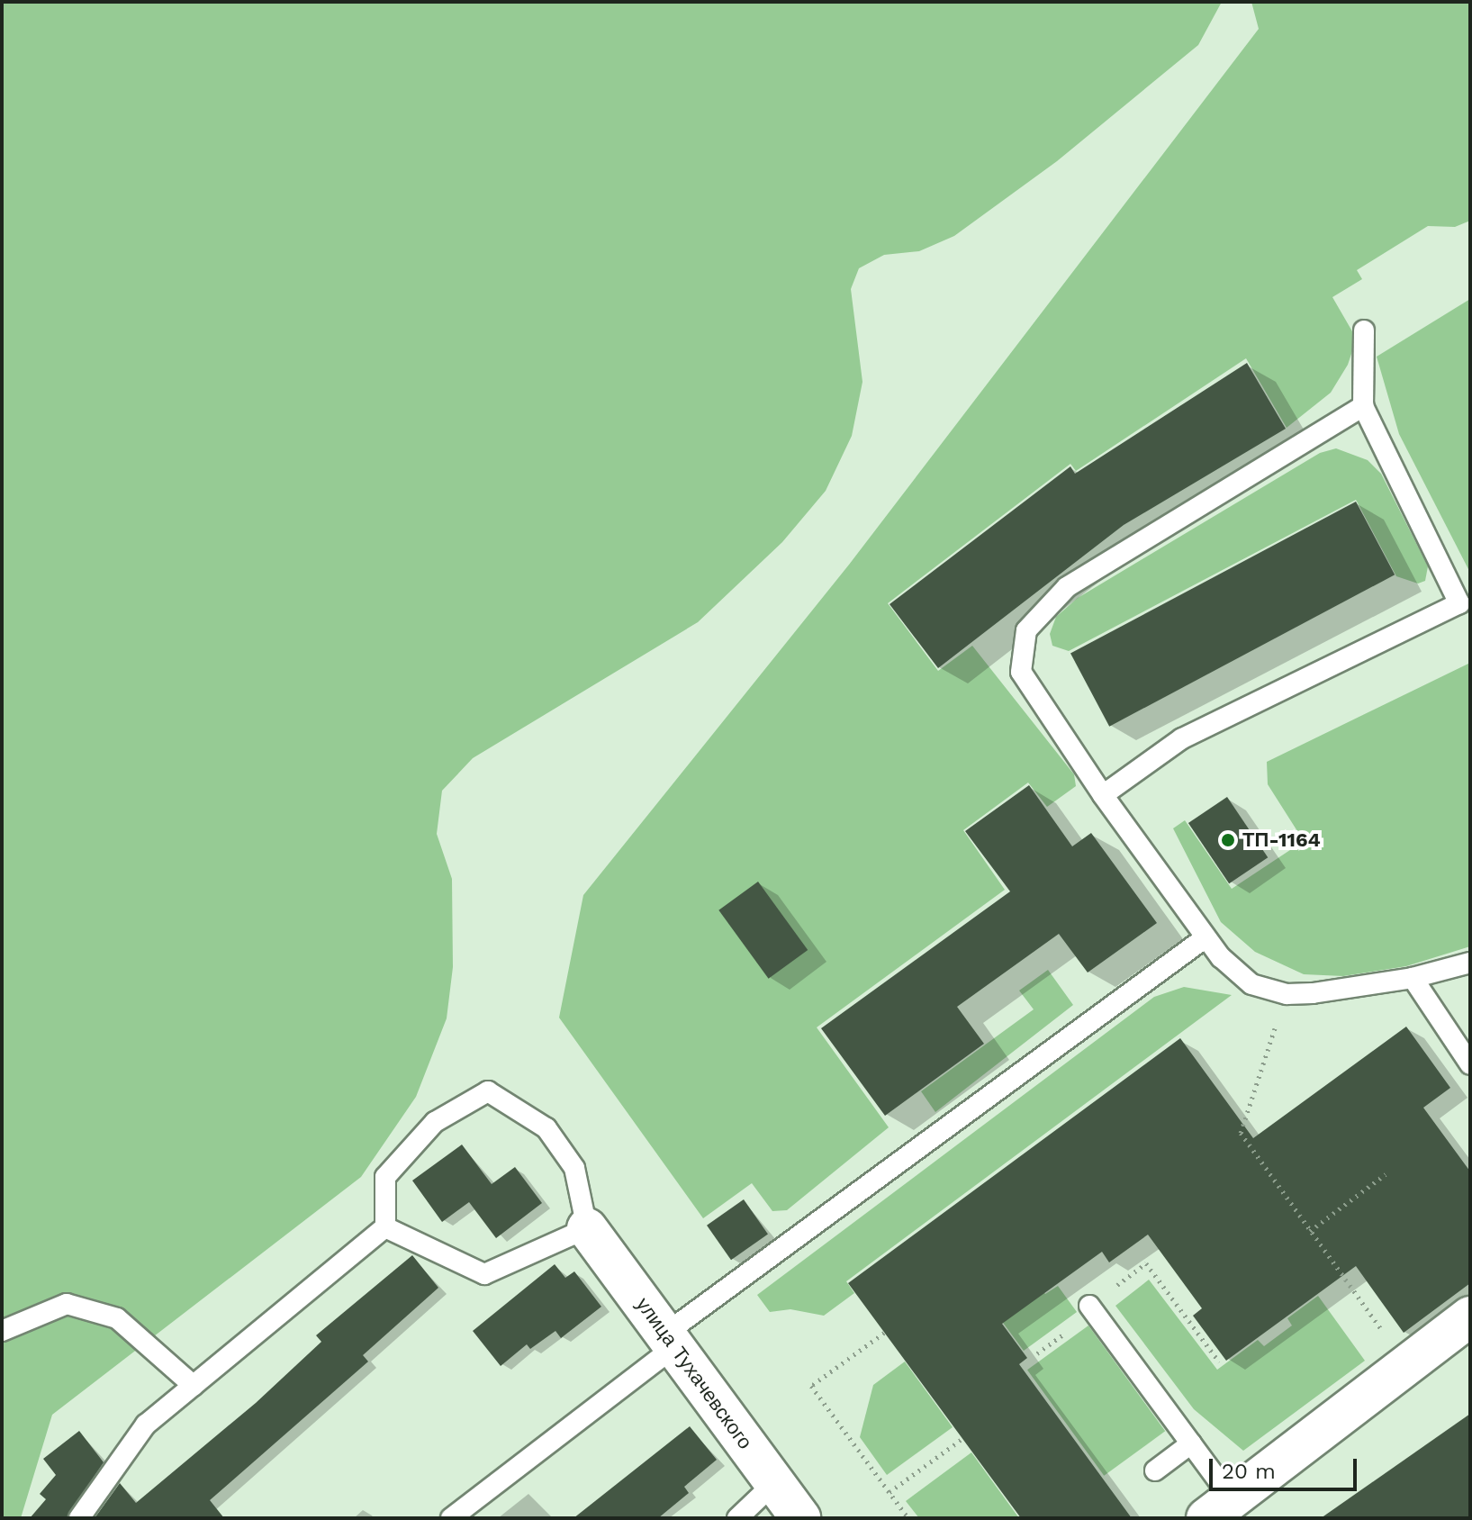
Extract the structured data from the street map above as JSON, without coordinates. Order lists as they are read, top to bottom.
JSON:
{
  "streets": {
    "street": ["улица Тухачевского"]
  },
  "places": ["ТП-1164"],
  "scale_bar": "20 m"
}
